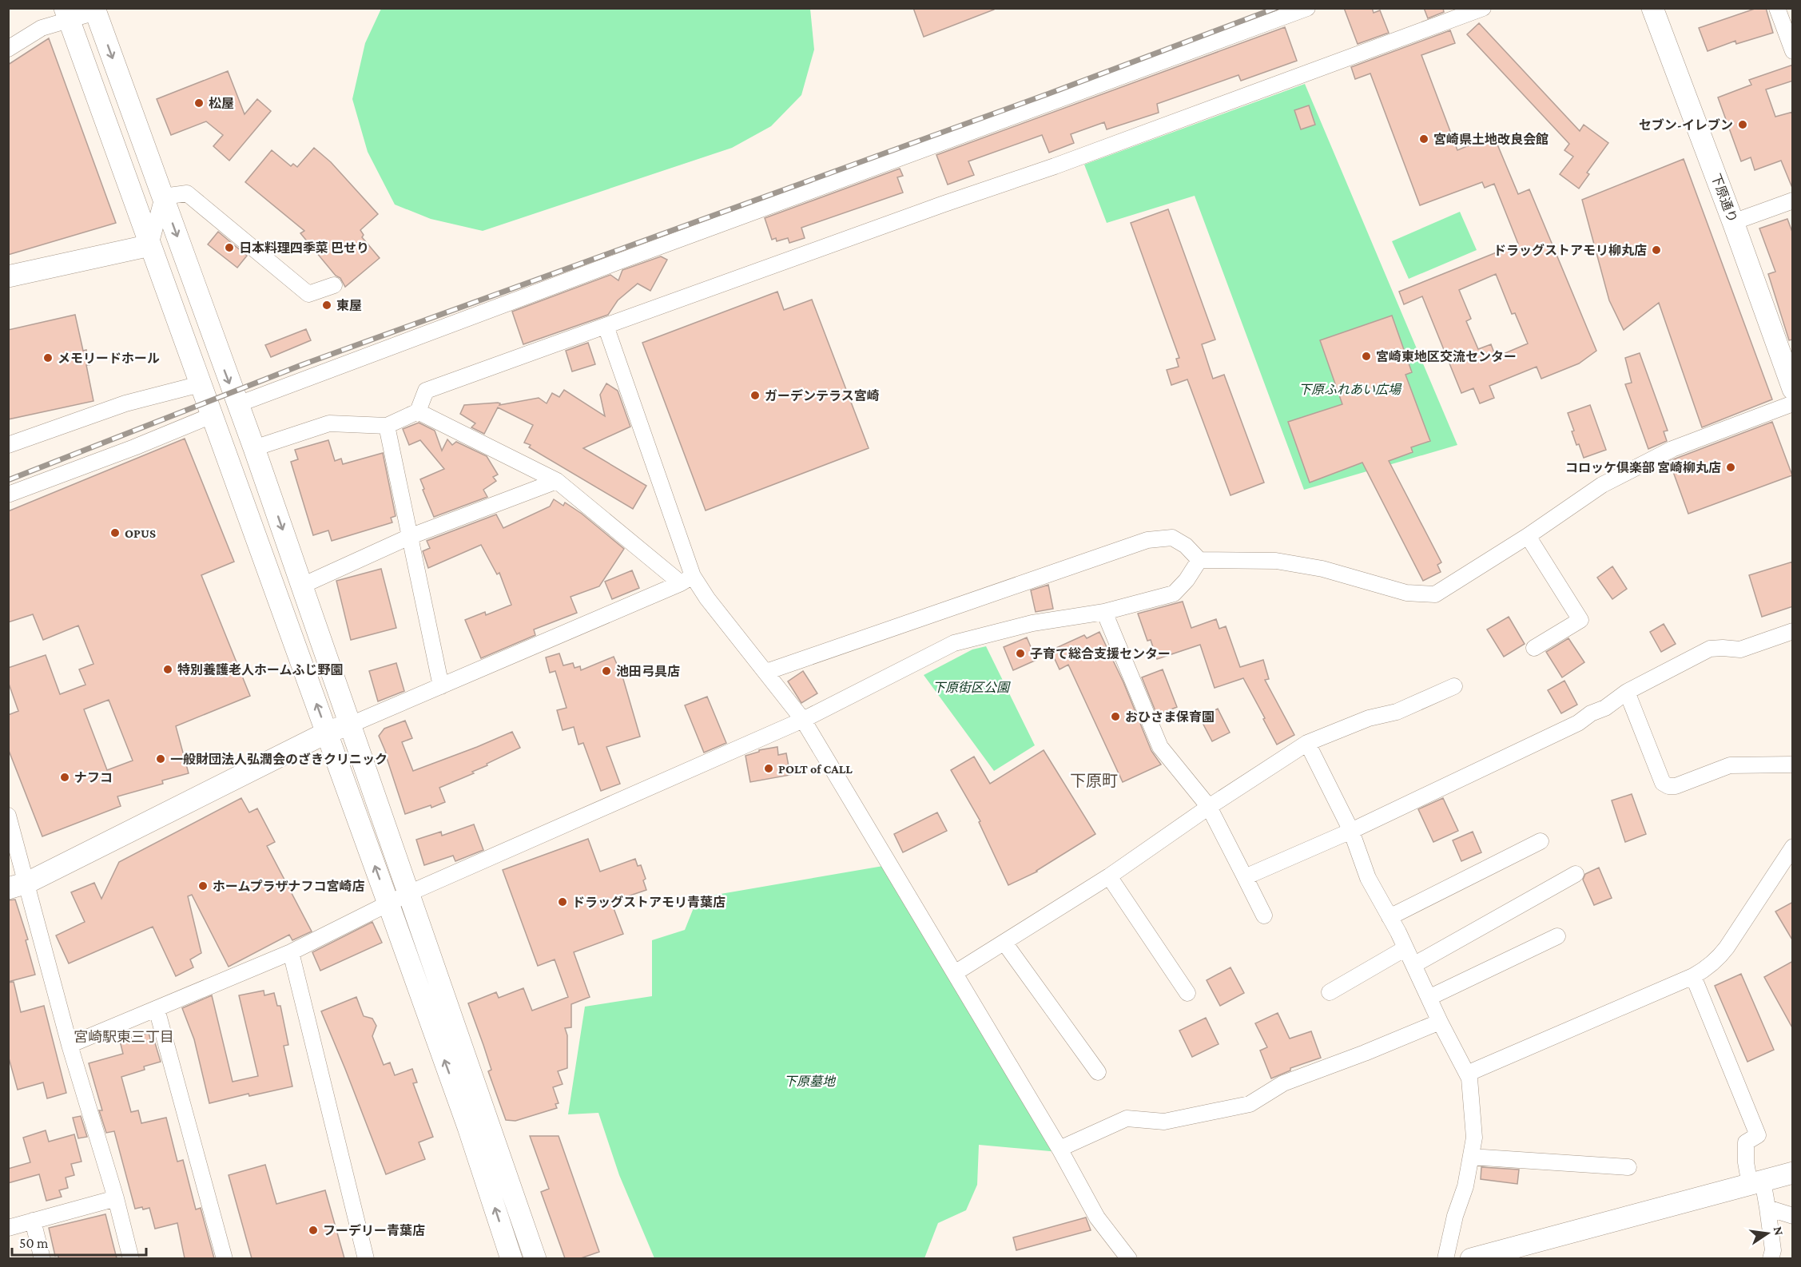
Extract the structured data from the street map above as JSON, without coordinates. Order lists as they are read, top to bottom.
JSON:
{
  "streets": {
    "street": ["下原通り"]
  },
  "districts": ["下原町", "宮崎駅東三丁目"],
  "parks": ["下原ふれあい広場", "下原街区公園", "下原墓地"],
  "places": [
    "松屋",
    "セブン-イレブン",
    "宮崎県土地改良会館",
    "日本料理四季菜 巴せり",
    "ドラッグストアモリ柳丸店",
    "東屋",
    "宮崎東地区交流センター",
    "メモリードホール",
    "ガーデンテラス宮崎",
    "コロッケ倶楽部 宮崎柳丸店",
    "OPUS",
    "子育て総合支援センター",
    "特別養護老人ホームふじ野園",
    "池田弓具店",
    "おひさま保育園",
    "一般財団法人弘潤会のざきクリニック",
    "POLT of CALL",
    "ナフコ",
    "ホームプラザナフコ宮崎店",
    "ドラッグストアモリ青葉店",
    "フーデリー青葉店"
  ],
  "scale_bar": "50 m",
  "north": "right"
}
